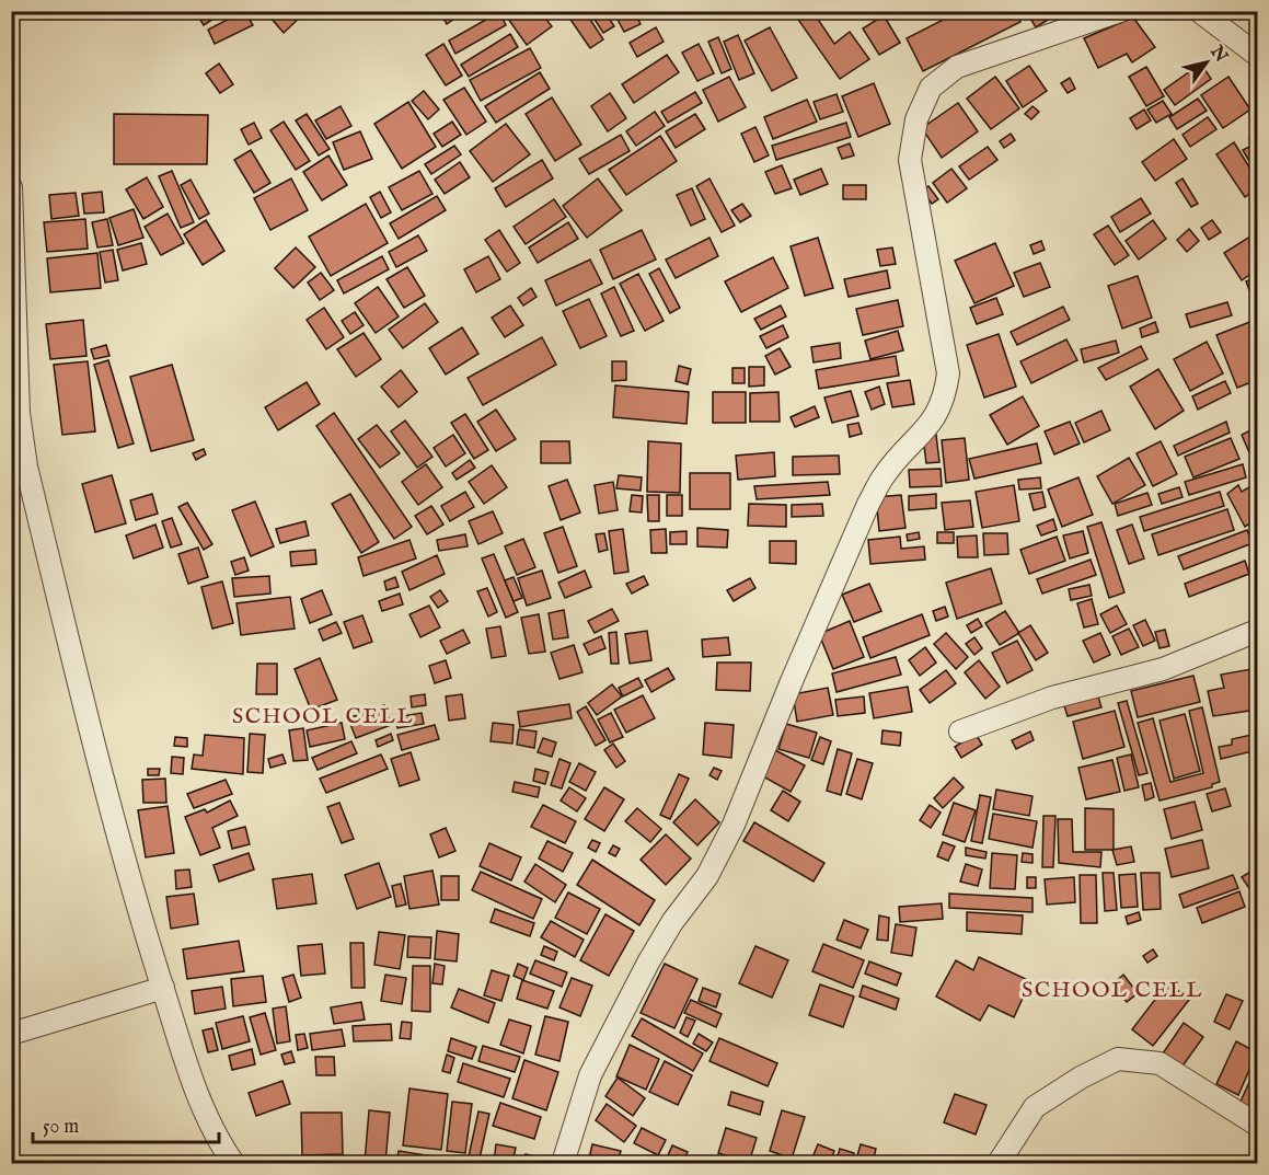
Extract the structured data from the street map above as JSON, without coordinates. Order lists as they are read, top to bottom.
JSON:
{
  "districts": ["SCHOOL CELL", "SCHOOL CELL"],
  "scale_bar": "50 m",
  "north": "top right"
}
